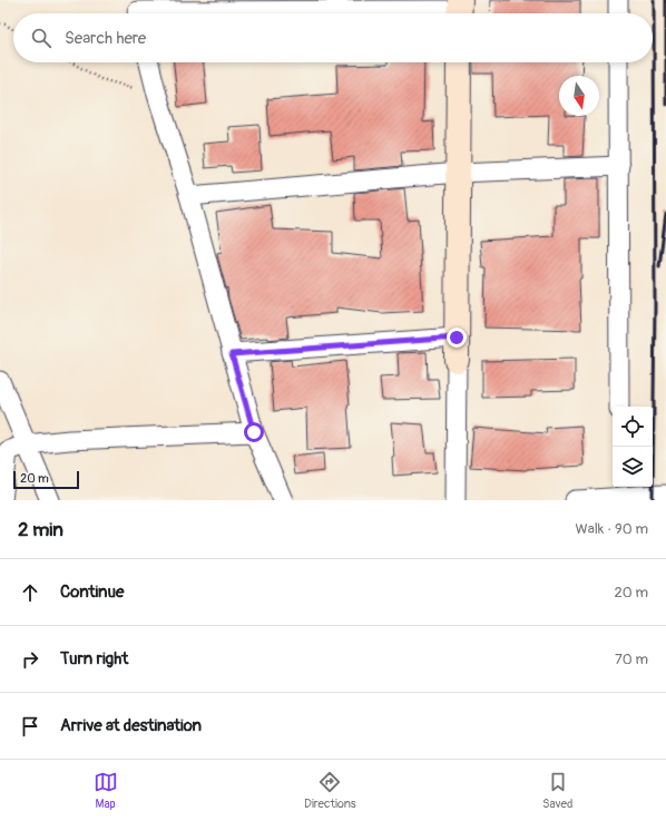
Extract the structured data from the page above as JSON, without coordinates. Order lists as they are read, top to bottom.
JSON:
{
  "scale_bar": "20 m",
  "north": "bottom",
  "page": {
    "search": "Search here",
    "scale": "20 m",
    "heading": ["2 min", "Walk · 90 m"],
    "list": [
      ["Continue", "20 m"],
      ["Turn right", "70 m"],
      "Arrive at destination"
    ],
    "nav": ["Map", "Directions", "Saved"]
  }
}
